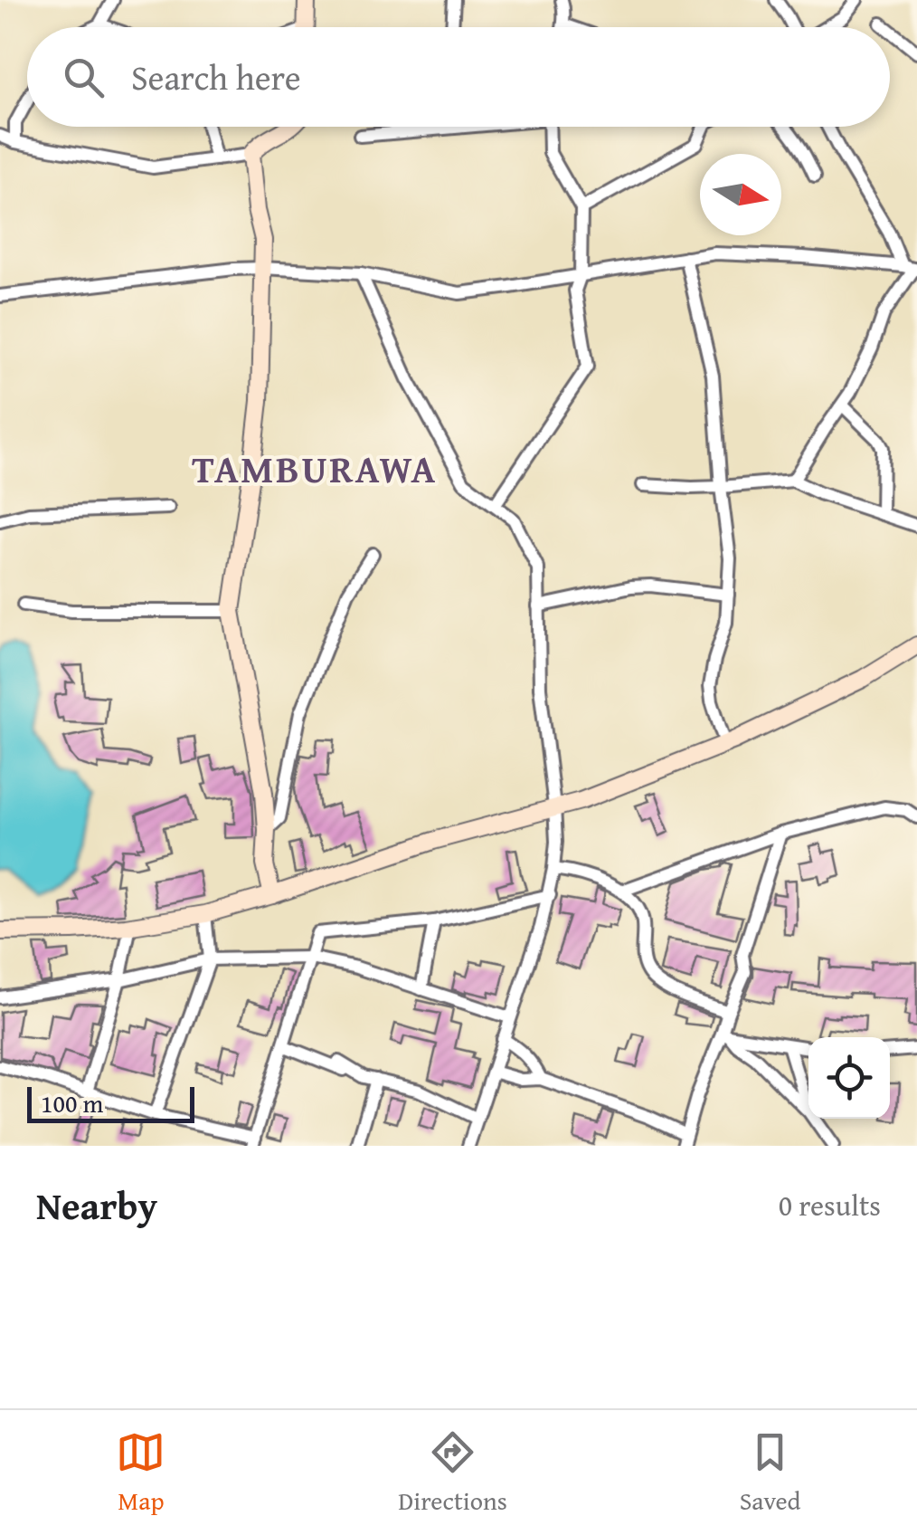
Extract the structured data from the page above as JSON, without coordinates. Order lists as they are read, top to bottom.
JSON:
{
  "districts": ["TAMBURAWA"],
  "scale_bar": "100 m",
  "north": "right",
  "page": {
    "search": "Search here",
    "scale": "100 m",
    "heading": ["Nearby", "0 results"],
    "nav": ["Map", "Directions", "Saved"]
  }
}
